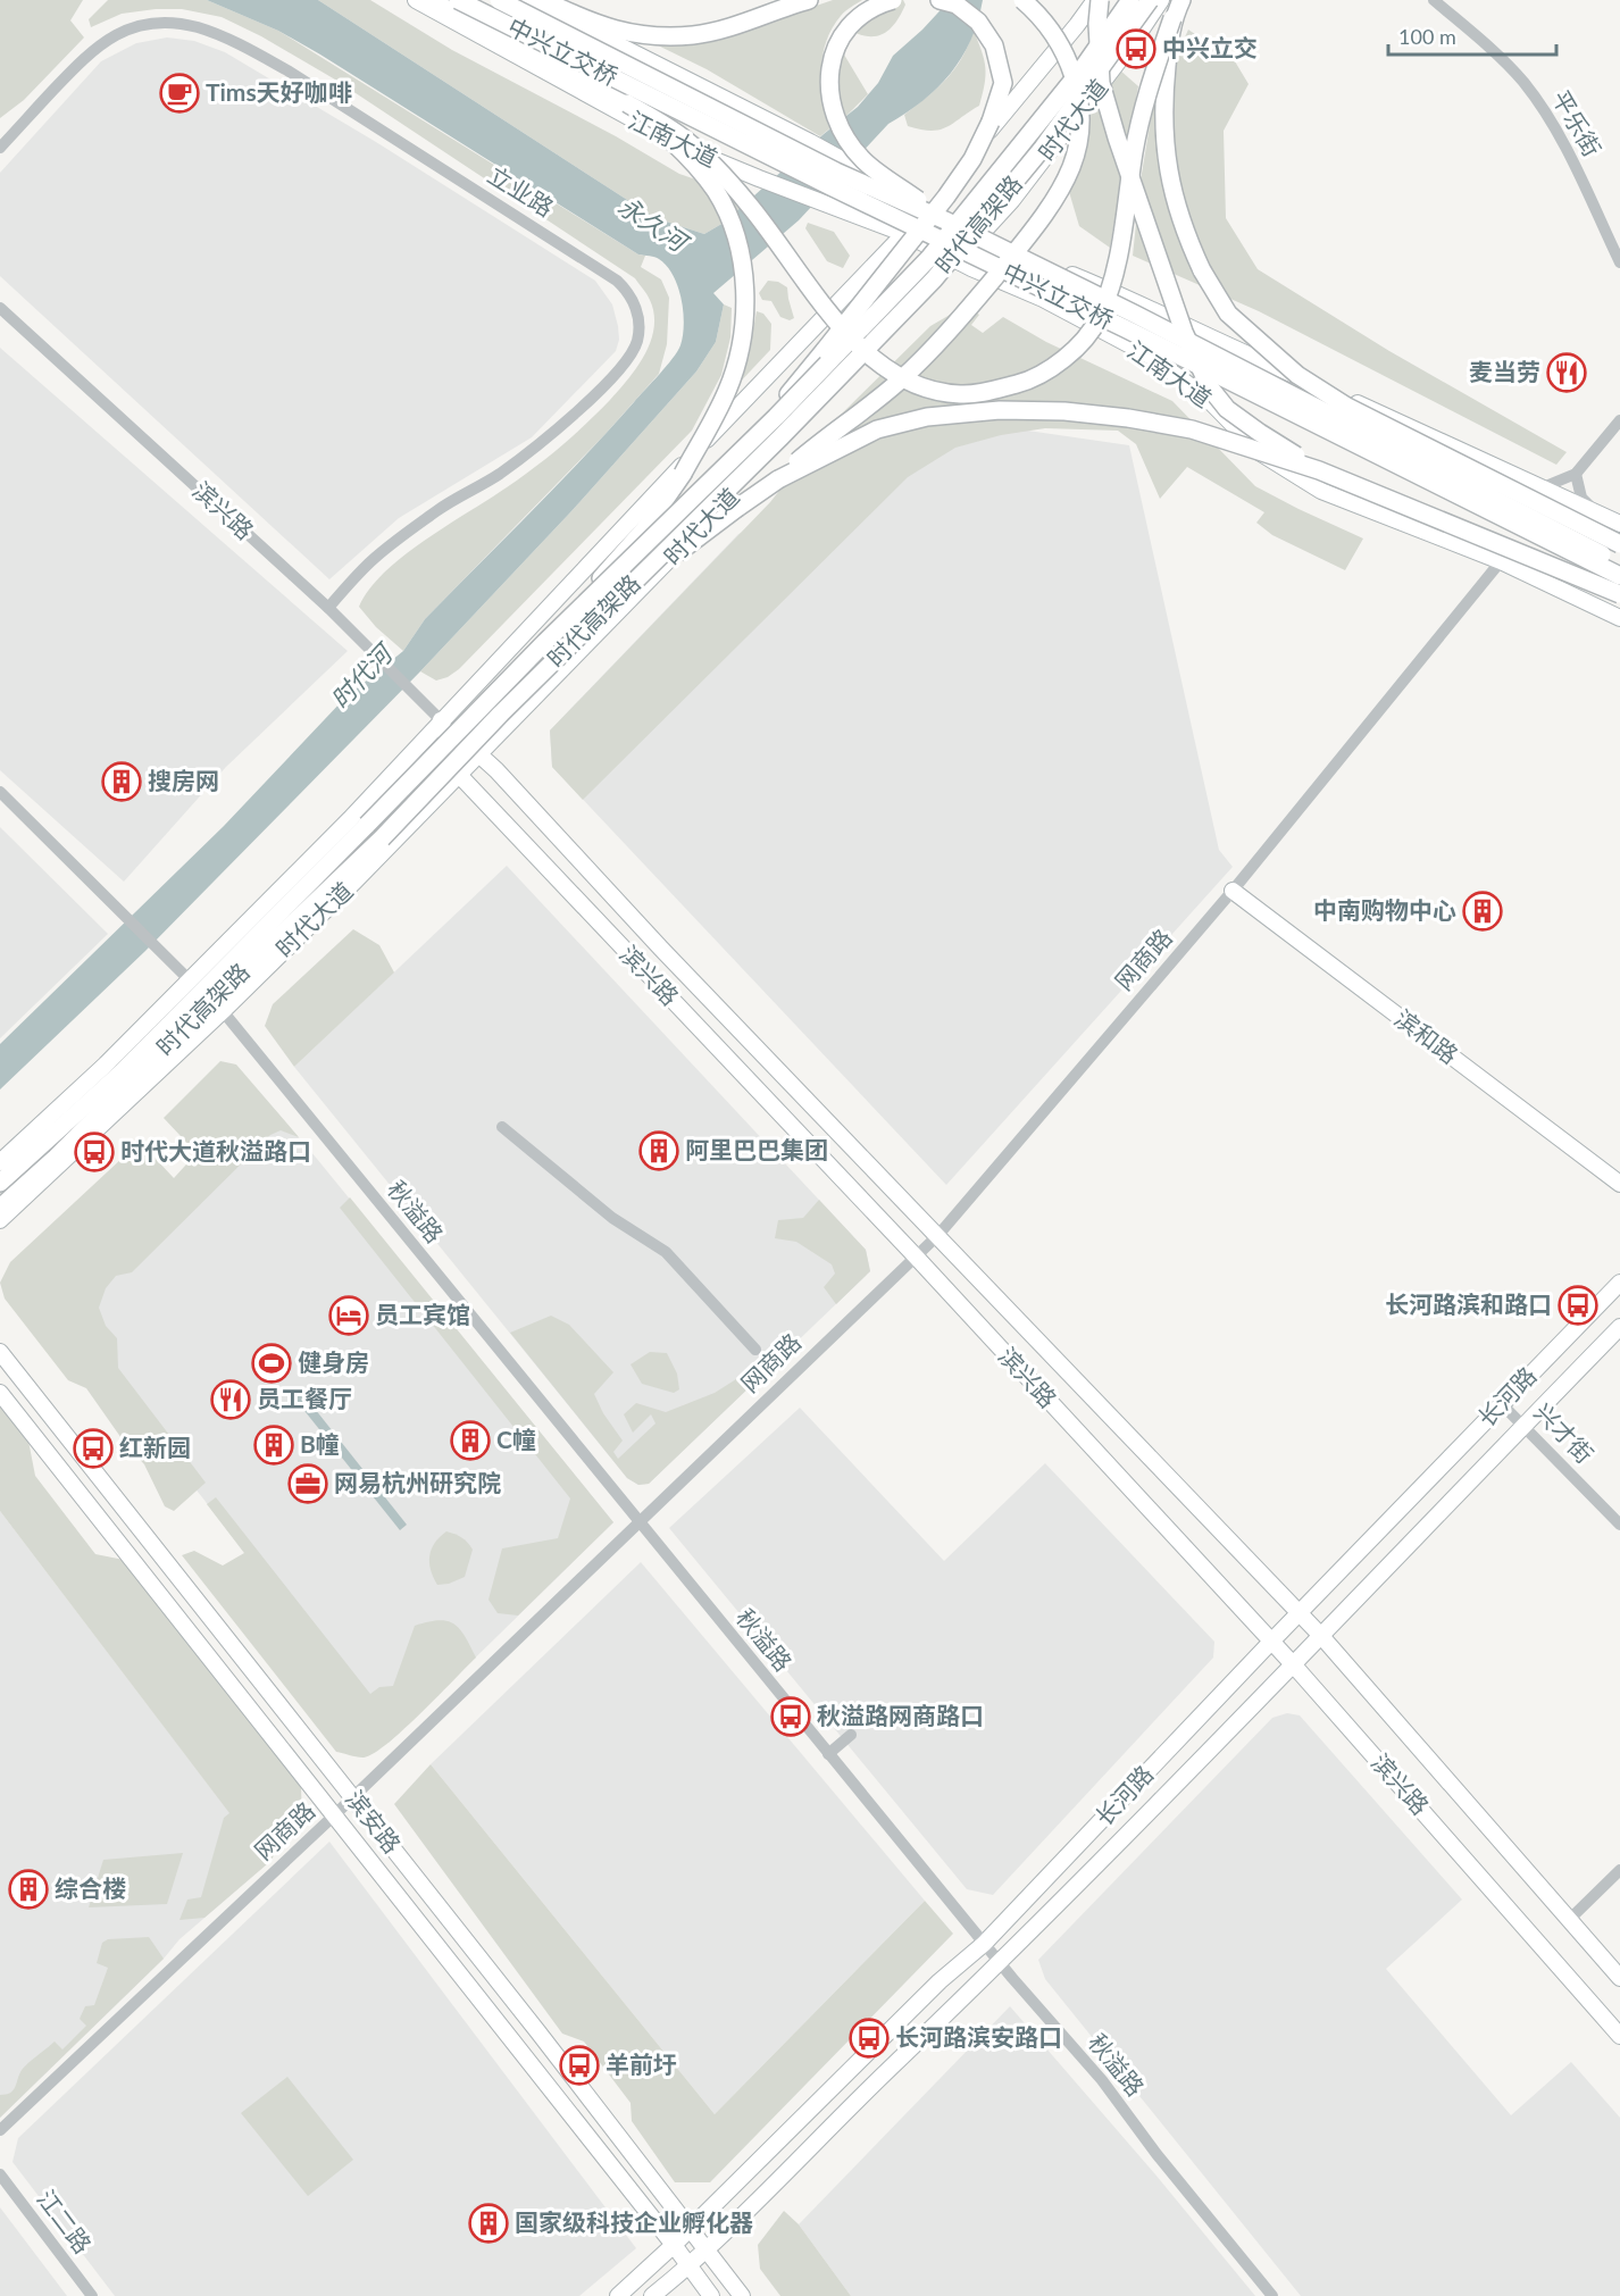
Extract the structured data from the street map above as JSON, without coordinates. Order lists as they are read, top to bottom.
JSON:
{
  "streets": {
    "highway": ["中兴立交桥", "时代高架路"],
    "main road": [
      "时代大道",
      "江南大道",
      "滨兴路",
      "滨和路",
      "长河路",
      "滨安路"
    ],
    "street": [
      "平乐街",
      "立业路",
      "网商路",
      "秋溢路",
      "兴才街",
      "江二路"
    ]
  },
  "crossings": [
    ["时代大道", "江南大道"],
    ["时代大道", "滨兴路"],
    ["时代大道", "秋溢路"],
    ["江南大道", "网商路"],
    ["立业路", "滨兴路"],
    ["滨兴路", "网商路"],
    ["滨兴路", "长河路"],
    ["网商路", "滨和路"],
    ["网商路", "秋溢路"],
    ["网商路", "滨安路"],
    ["秋溢路", "长河路"],
    ["长河路", "兴才街"],
    ["长河路", "滨安路"]
  ],
  "water": ["永久河", "时代河"],
  "places": {
    "bus stop": [
      "中兴立交",
      "时代大道秋溢路口",
      "长河路滨和路口",
      "红新园",
      "秋溢路网商路口",
      "长河路滨安路口",
      "羊前圩"
    ],
    "cafe": ["Tims天好咖啡"],
    "restaurant": ["麦当劳", "员工餐厅"],
    "building": [
      "搜房网",
      "中南购物中心",
      "阿里巴巴集团",
      "C幢",
      "B幢",
      "综合楼",
      "国家级科技企业孵化器"
    ],
    "hotel": ["员工宾馆"],
    "sports": ["健身房"],
    "office": ["网易杭州研究院"]
  },
  "scale_bar": "100 m"
}
